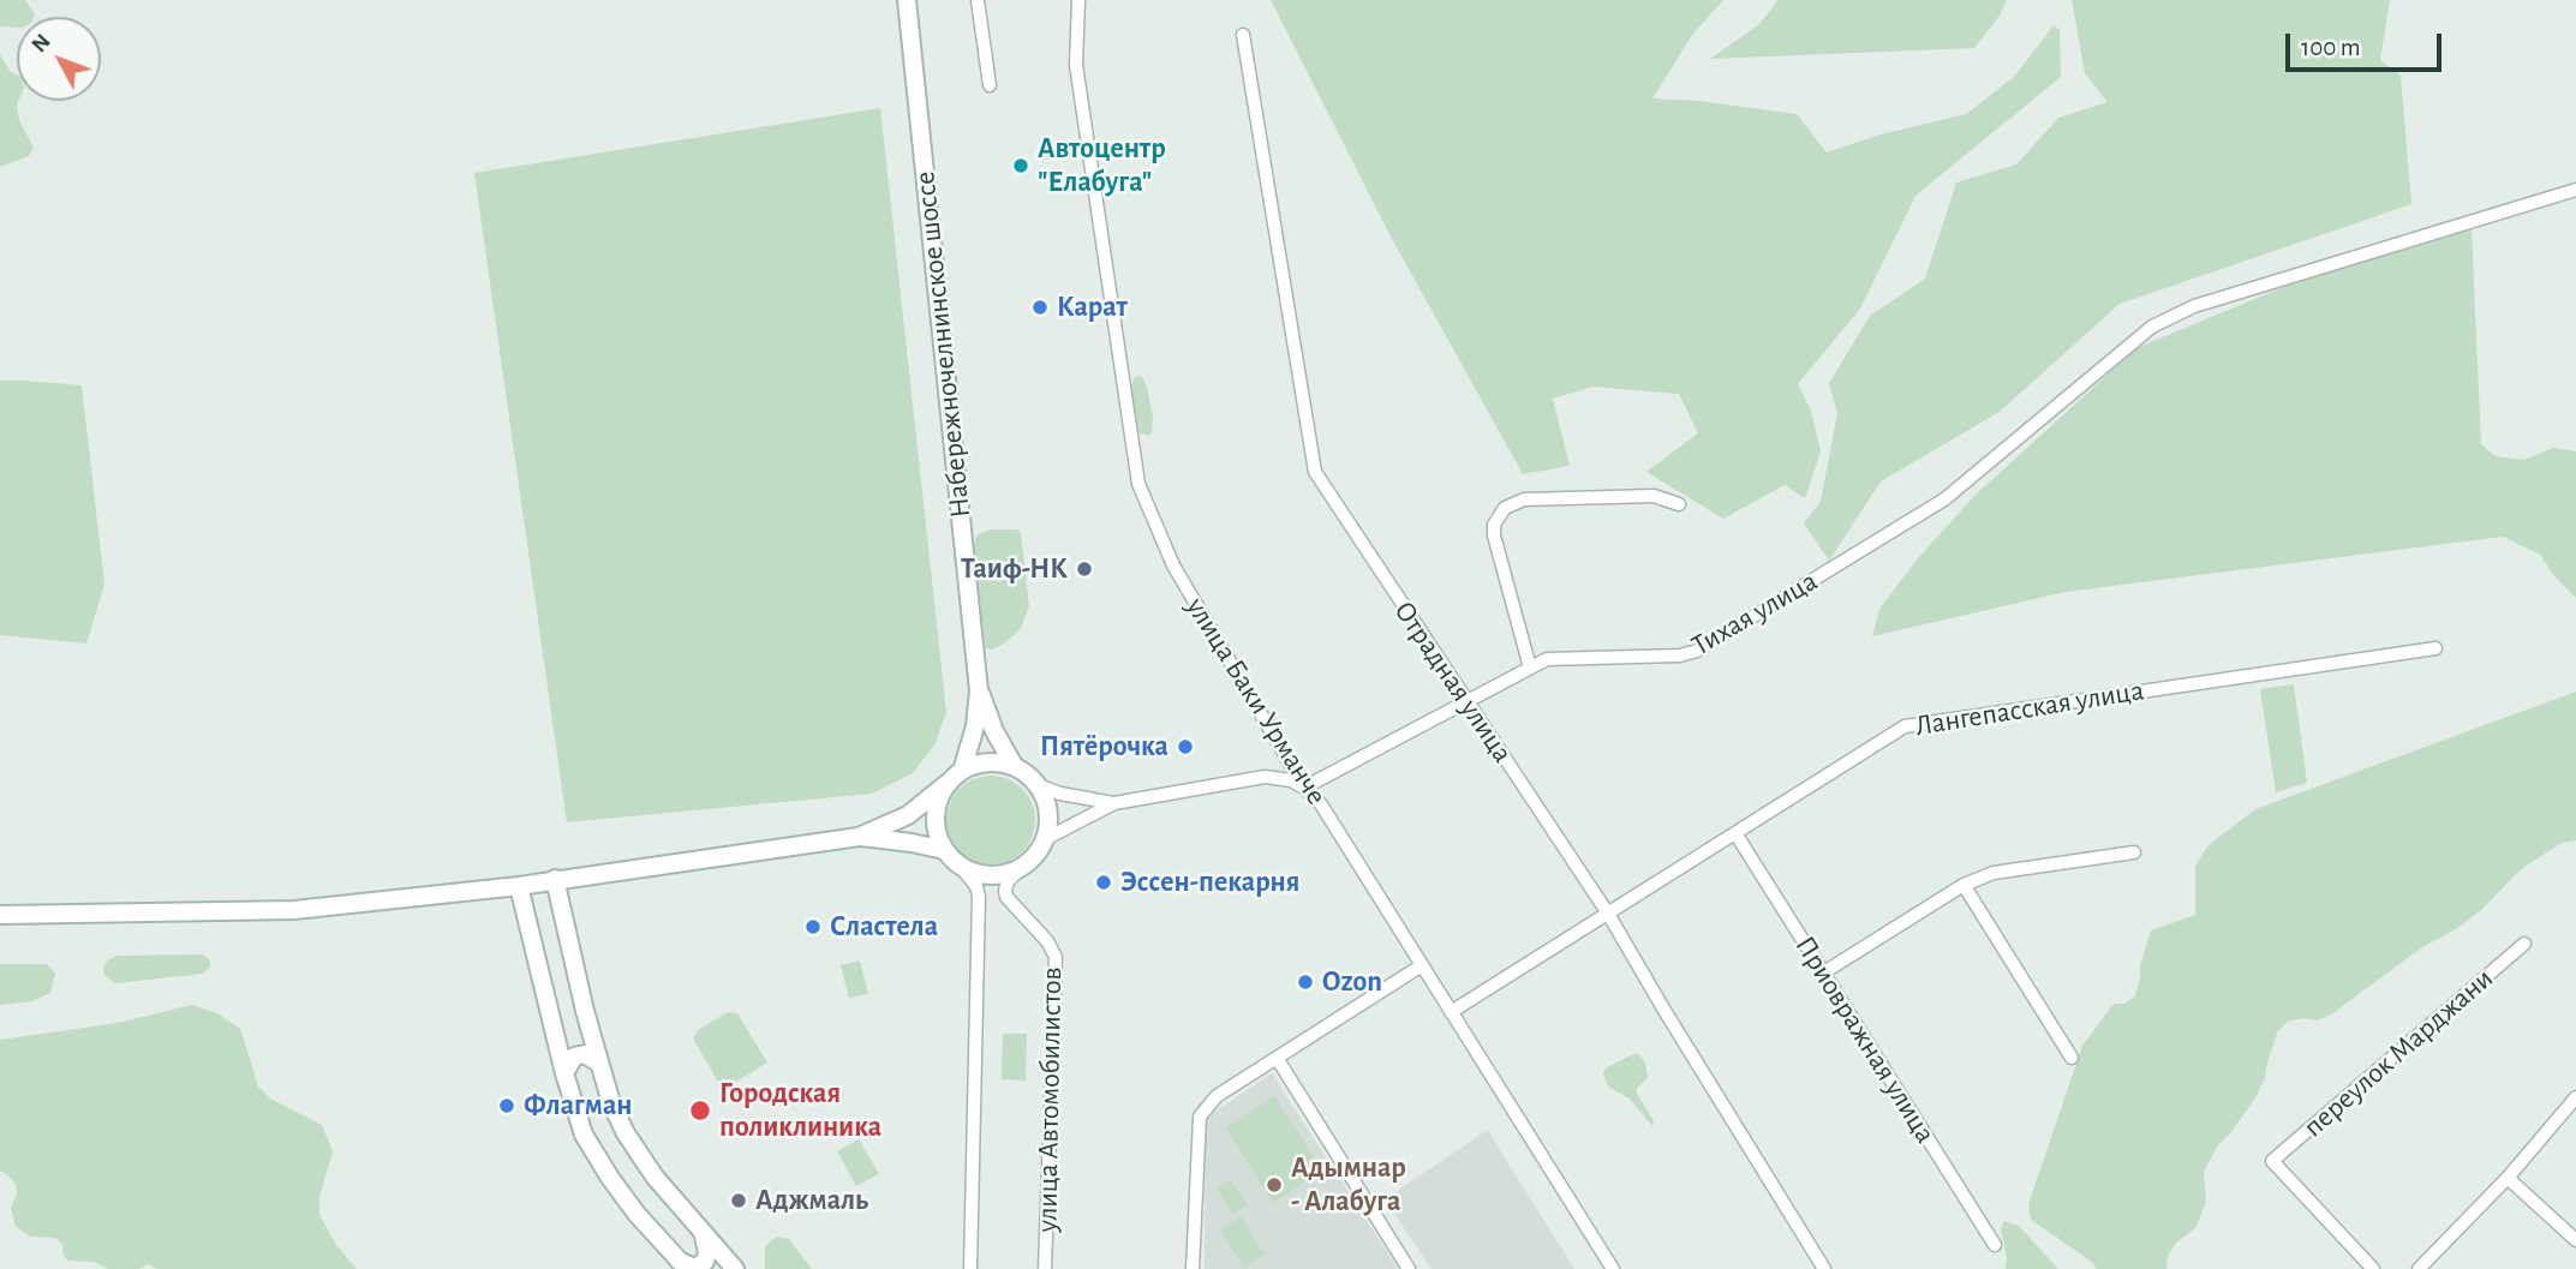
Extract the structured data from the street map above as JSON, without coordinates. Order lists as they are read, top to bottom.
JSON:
{
  "streets": {
    "main road": ["Набережночелнинское шоссе"],
    "street": [
      "Тихая улица",
      "Отрадная улица",
      "улица Баки Урманче",
      "Лангепасская улица",
      "Приовражная улица",
      "переулок Марджани",
      "улица Автомобилистов"
    ]
  },
  "crossings": [
    ["Набережночелнинское шоссе", "улица Автомобилистов"],
    ["Тихая улица", "Отрадная улица"],
    ["Тихая улица", "улица Баки Урманче"],
    ["Отрадная улица", "Лангепасская улица"],
    ["улица Баки Урманче", "Лангепасская улица"],
    ["Лангепасская улица", "Приовражная улица"]
  ],
  "places": [
    "Автоцентр \"Елабуга\"",
    "Карат",
    "Таиф-НК",
    "Пятёрочка",
    "Эссен-пекарня",
    "Сластела",
    "Ozon",
    "Флагман",
    "Городская поликлиника",
    "Адымнар - Алабуга",
    "Аджмаль"
  ],
  "scale_bar": "100 m",
  "north": "top left"
}
